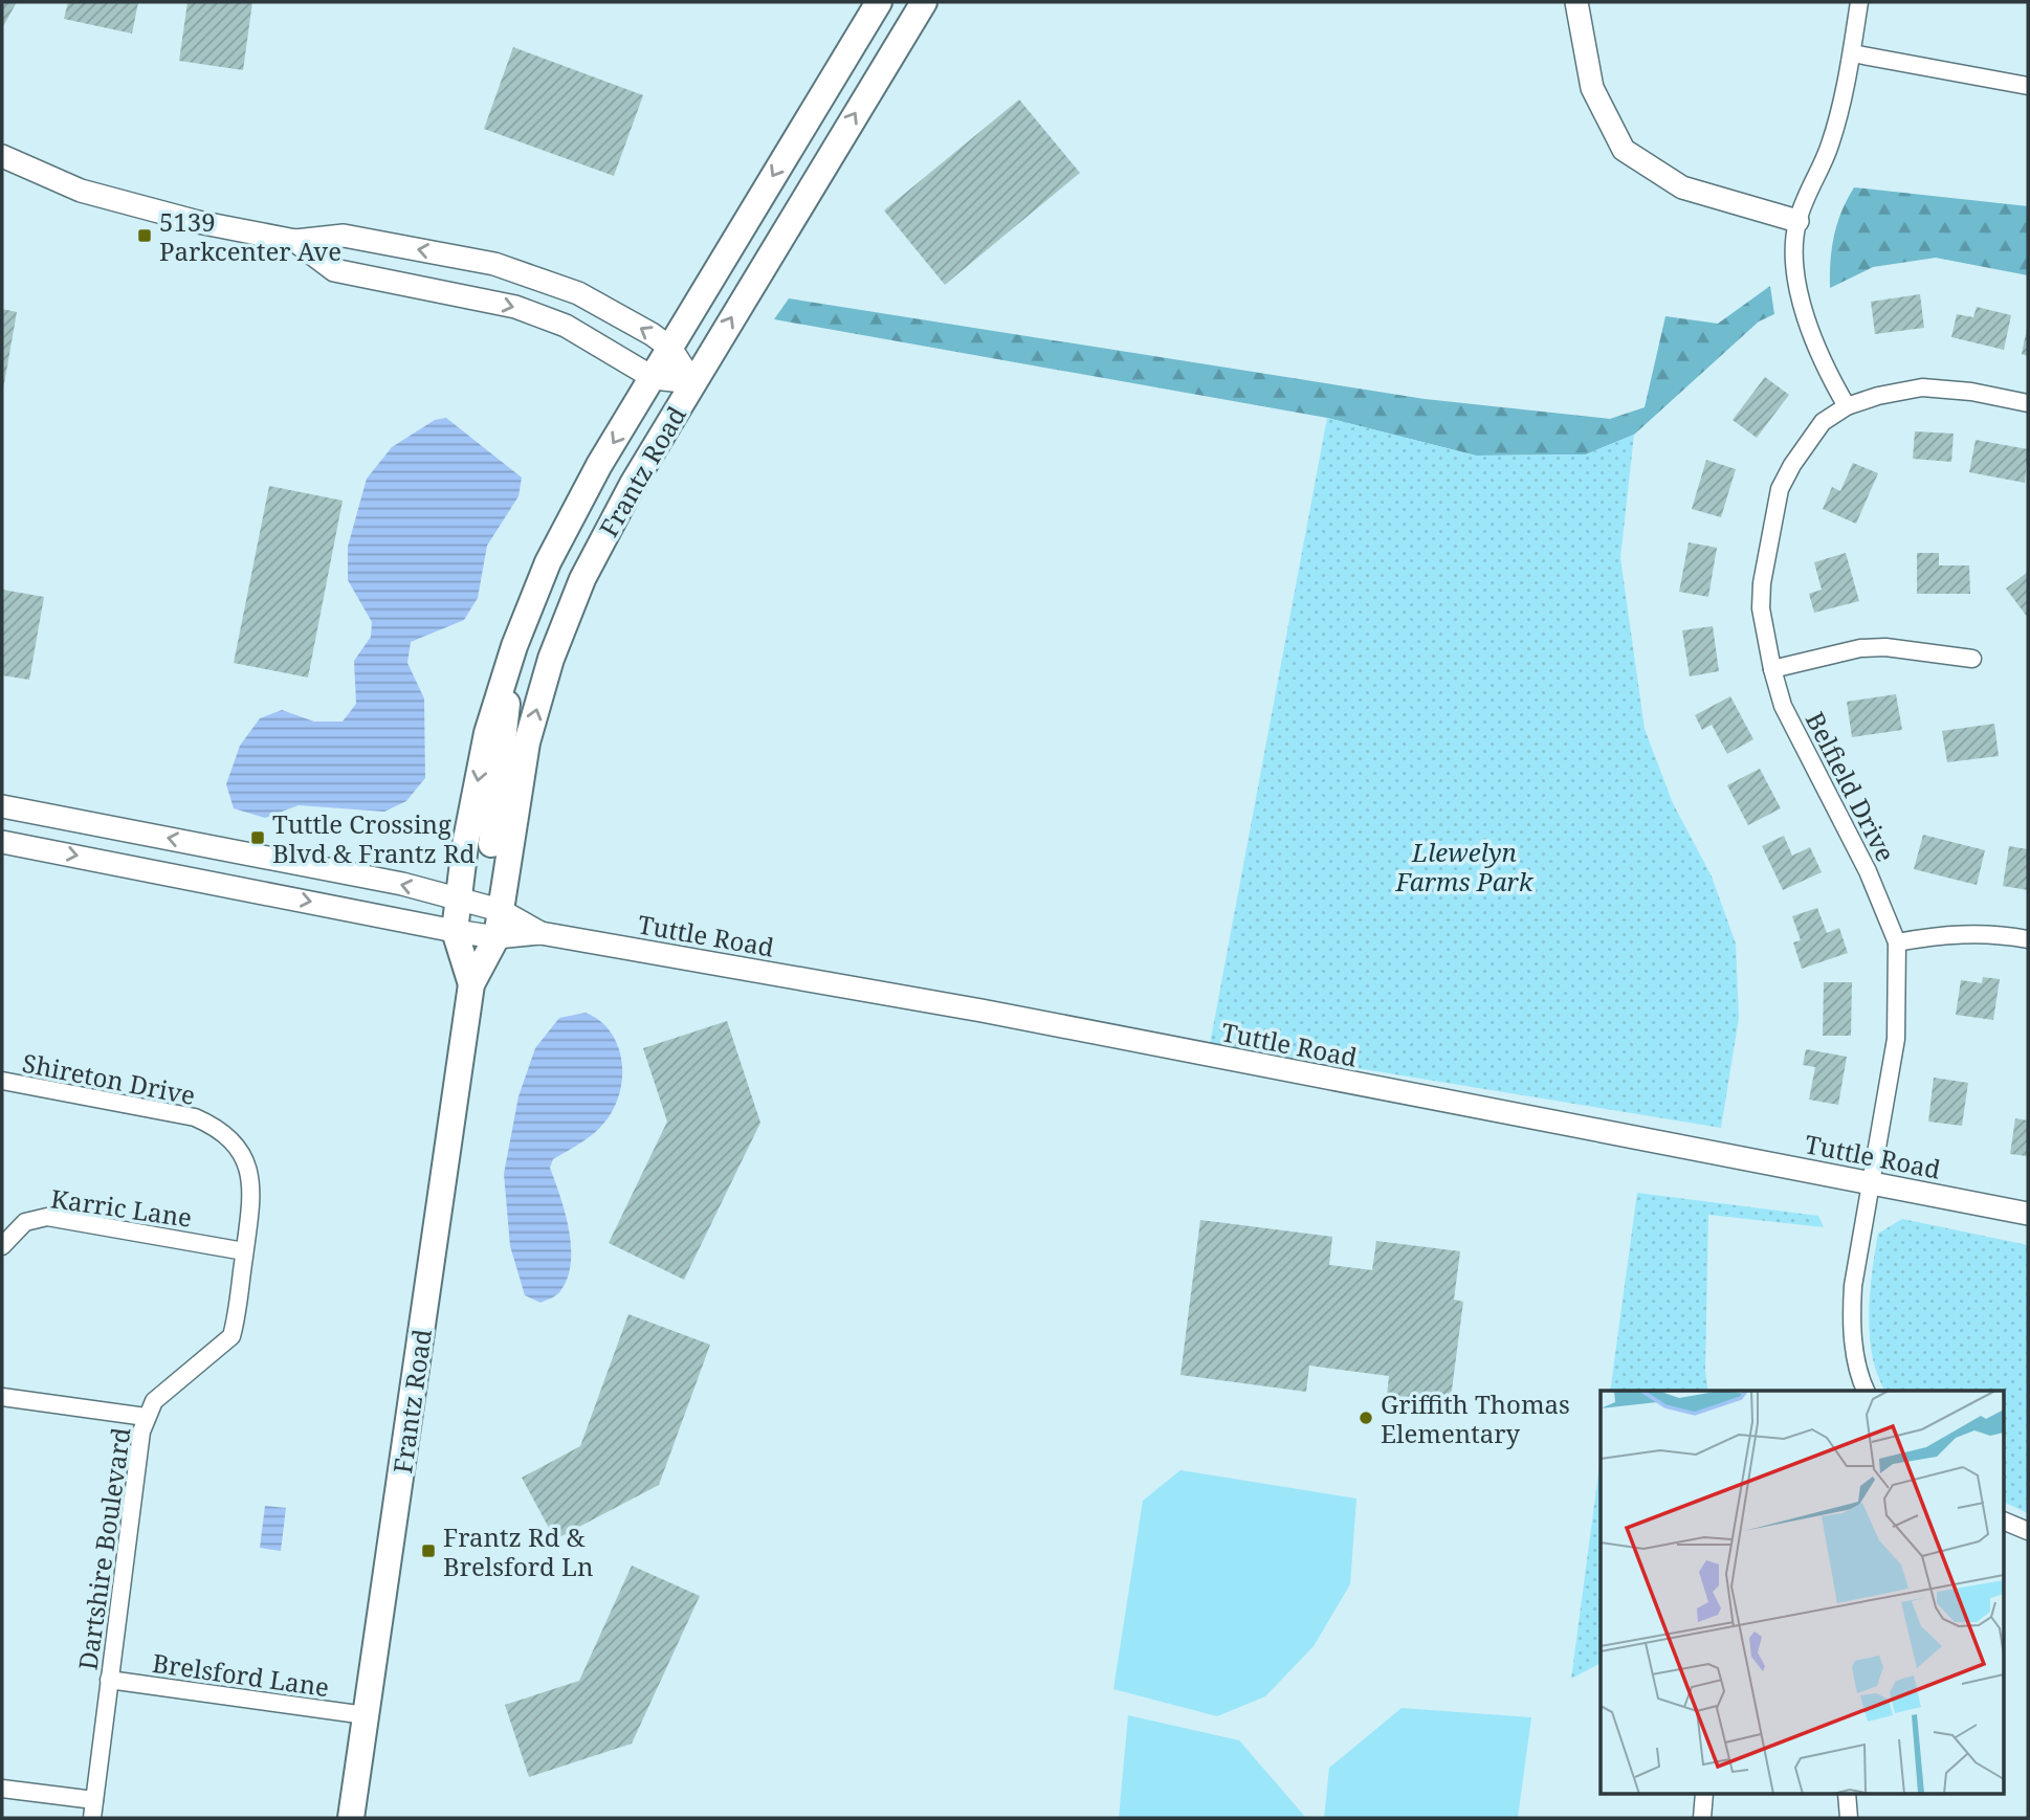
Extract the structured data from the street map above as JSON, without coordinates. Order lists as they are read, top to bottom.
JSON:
{
  "streets": {
    "main road": ["Frantz Road", "Tuttle Road"],
    "street": [
      "Belfield Drive",
      "Shireton Drive",
      "Karric Lane",
      "Dartshire Boulevard",
      "Brelsford Lane"
    ]
  },
  "crossings": [
    ["Frantz Road", "Brelsford Lane"],
    ["Belfield Drive", "Tuttle Road"],
    ["Shireton Drive", "Dartshire Boulevard"],
    ["Karric Lane", "Dartshire Boulevard"],
    ["Dartshire Boulevard", "Brelsford Lane"]
  ],
  "parks": ["Llewelyn Farms Park"],
  "places": {
    "transit": ["5139 Parkcenter Ave", "Tuttle Crossing Blvd & Frantz Rd", "Frantz Rd & Brelsford Ln"],
    "other": ["Griffith Thomas Elementary"]
  }
}
